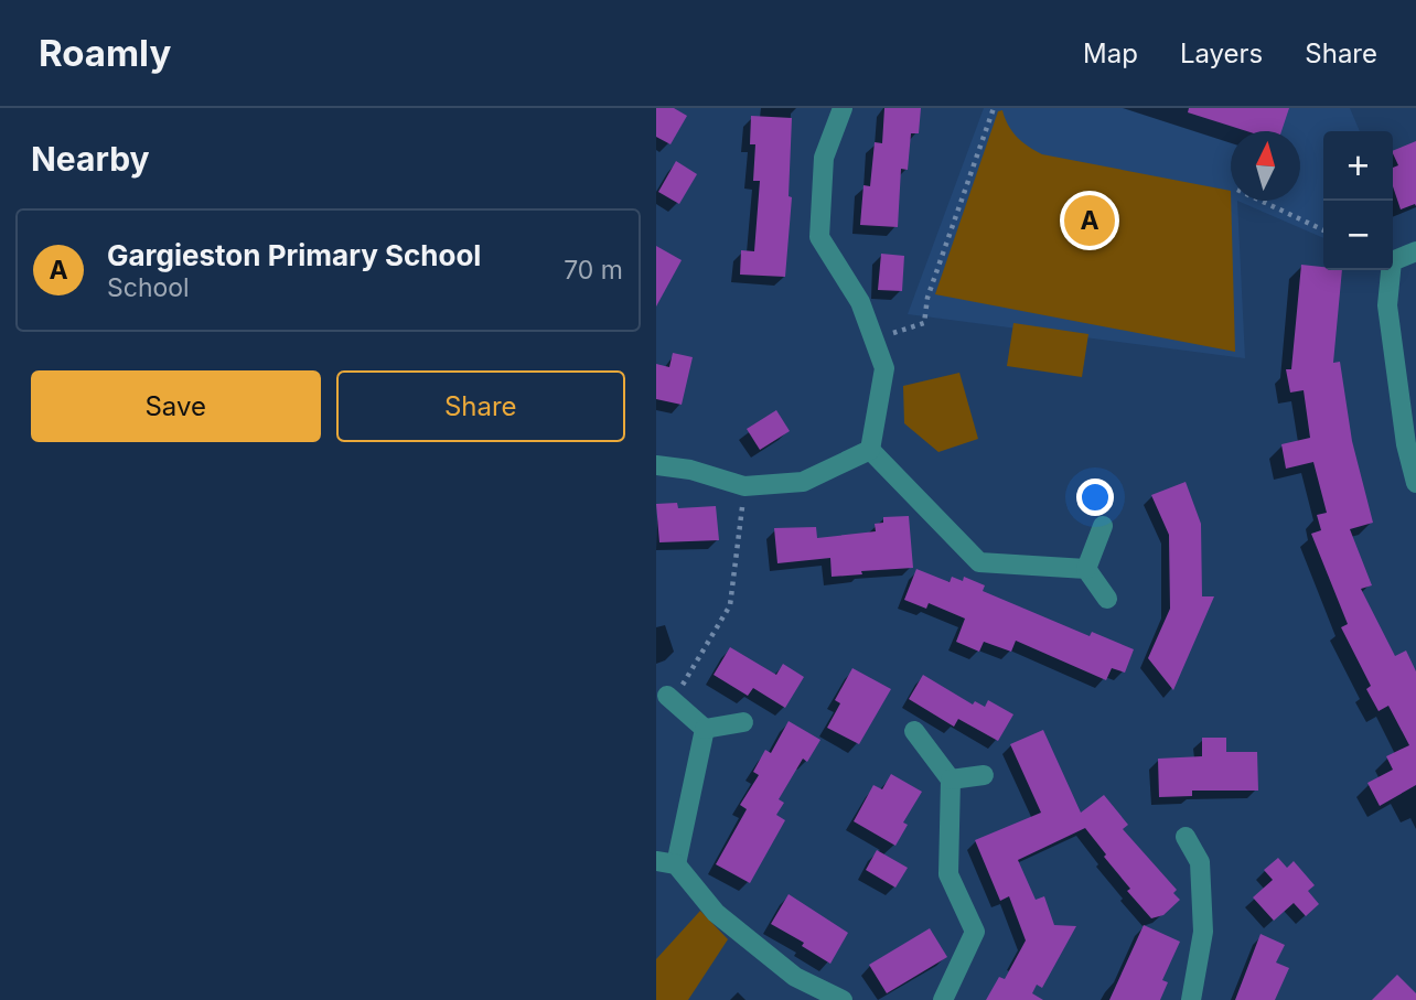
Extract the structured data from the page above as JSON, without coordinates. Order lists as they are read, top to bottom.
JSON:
{
  "north": "top",
  "page": {
    "header": "Roamly",
    "nav": ["Map", "Layers", "Share"],
    "heading": "Nearby",
    "map_buttons": ["+", "−"],
    "pins": "A",
    "list": [
      {
        "mark": "A",
        "name": "Gargieston Primary School",
        "note": "School",
        "value": "70 m"
      }
    ],
    "buttons": ["Save", "Share"]
  }
}
